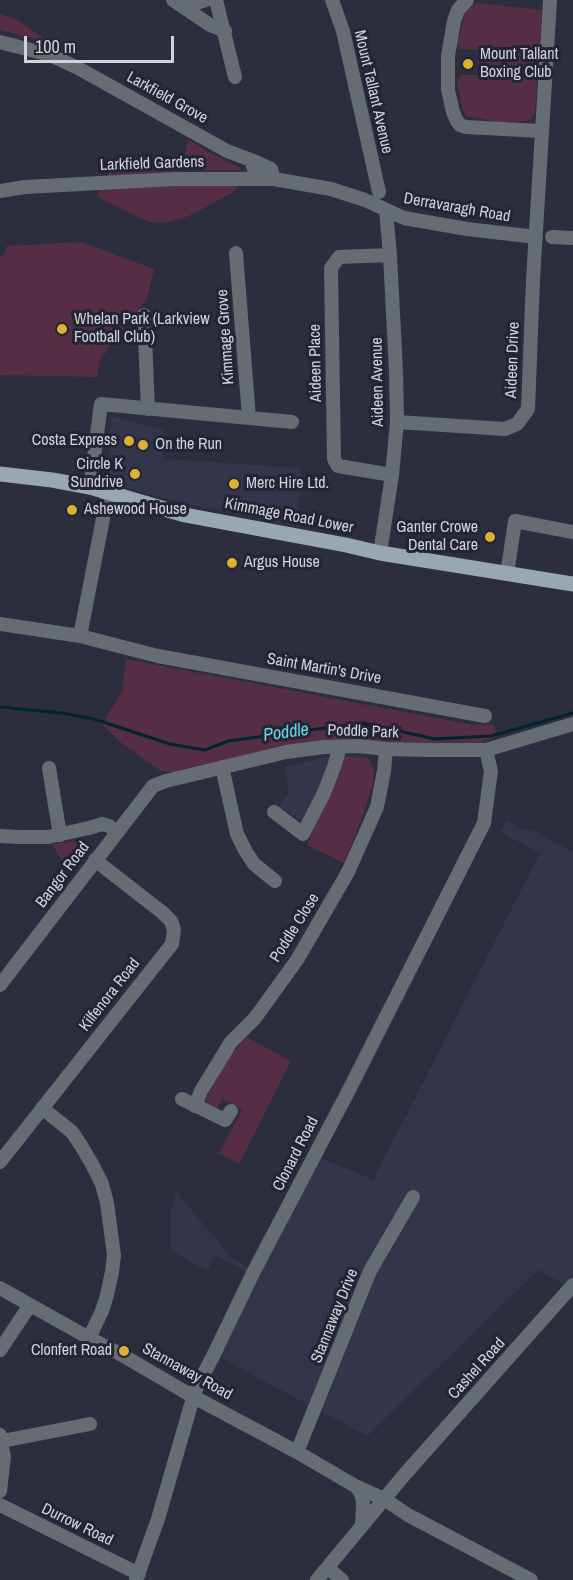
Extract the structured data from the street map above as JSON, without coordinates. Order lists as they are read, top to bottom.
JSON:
{
  "streets": {
    "main road": ["Kimmage Road Lower"],
    "street": [
      "Mount Tallant Avenue",
      "Larkfield Grove",
      "Larkfield Gardens",
      "Derravaragh Road",
      "Kimmage Grove",
      "Aideen Drive",
      "Aideen Place",
      "Aideen Avenue",
      "Saint Martin's Drive",
      "Poddle Park",
      "Bangor Road",
      "Poddle Close",
      "Kilfenora Road",
      "Clonard Road",
      "Stannaway Drive",
      "Cashel Road",
      "Stannaway Road",
      "Durrow Road"
    ]
  },
  "crossings": [
    ["Larkfield Grove", "Larkfield Gardens"],
    ["Larkfield Gardens", "Derravaragh Road"],
    ["Derravaragh Road", "Aideen Drive"],
    ["Derravaragh Road", "Aideen Avenue"],
    ["Aideen Drive", "Aideen Avenue"],
    ["Aideen Place", "Aideen Avenue"],
    ["Aideen Avenue", "Kimmage Road Lower"],
    ["Poddle Park", "Bangor Road"],
    ["Poddle Park", "Poddle Close"],
    ["Poddle Park", "Clonard Road"],
    ["Bangor Road", "Kilfenora Road"],
    ["Clonard Road", "Stannaway Road"],
    ["Clonard Road", "Durrow Road"],
    ["Stannaway Drive", "Stannaway Road"],
    ["Cashel Road", "Stannaway Road"]
  ],
  "water": ["Poddle"],
  "places": [
    "Mount Tallant Boxing Club",
    "Whelan Park (Larkview Football Club)",
    "Costa Express",
    "On the Run",
    "Circle K Sundrive",
    "Merc Hire Ltd.",
    "Ashewood House",
    "Ganter Crowe Dental Care",
    "Argus House",
    "Clonfert Road"
  ],
  "scale_bar": "100 m"
}
